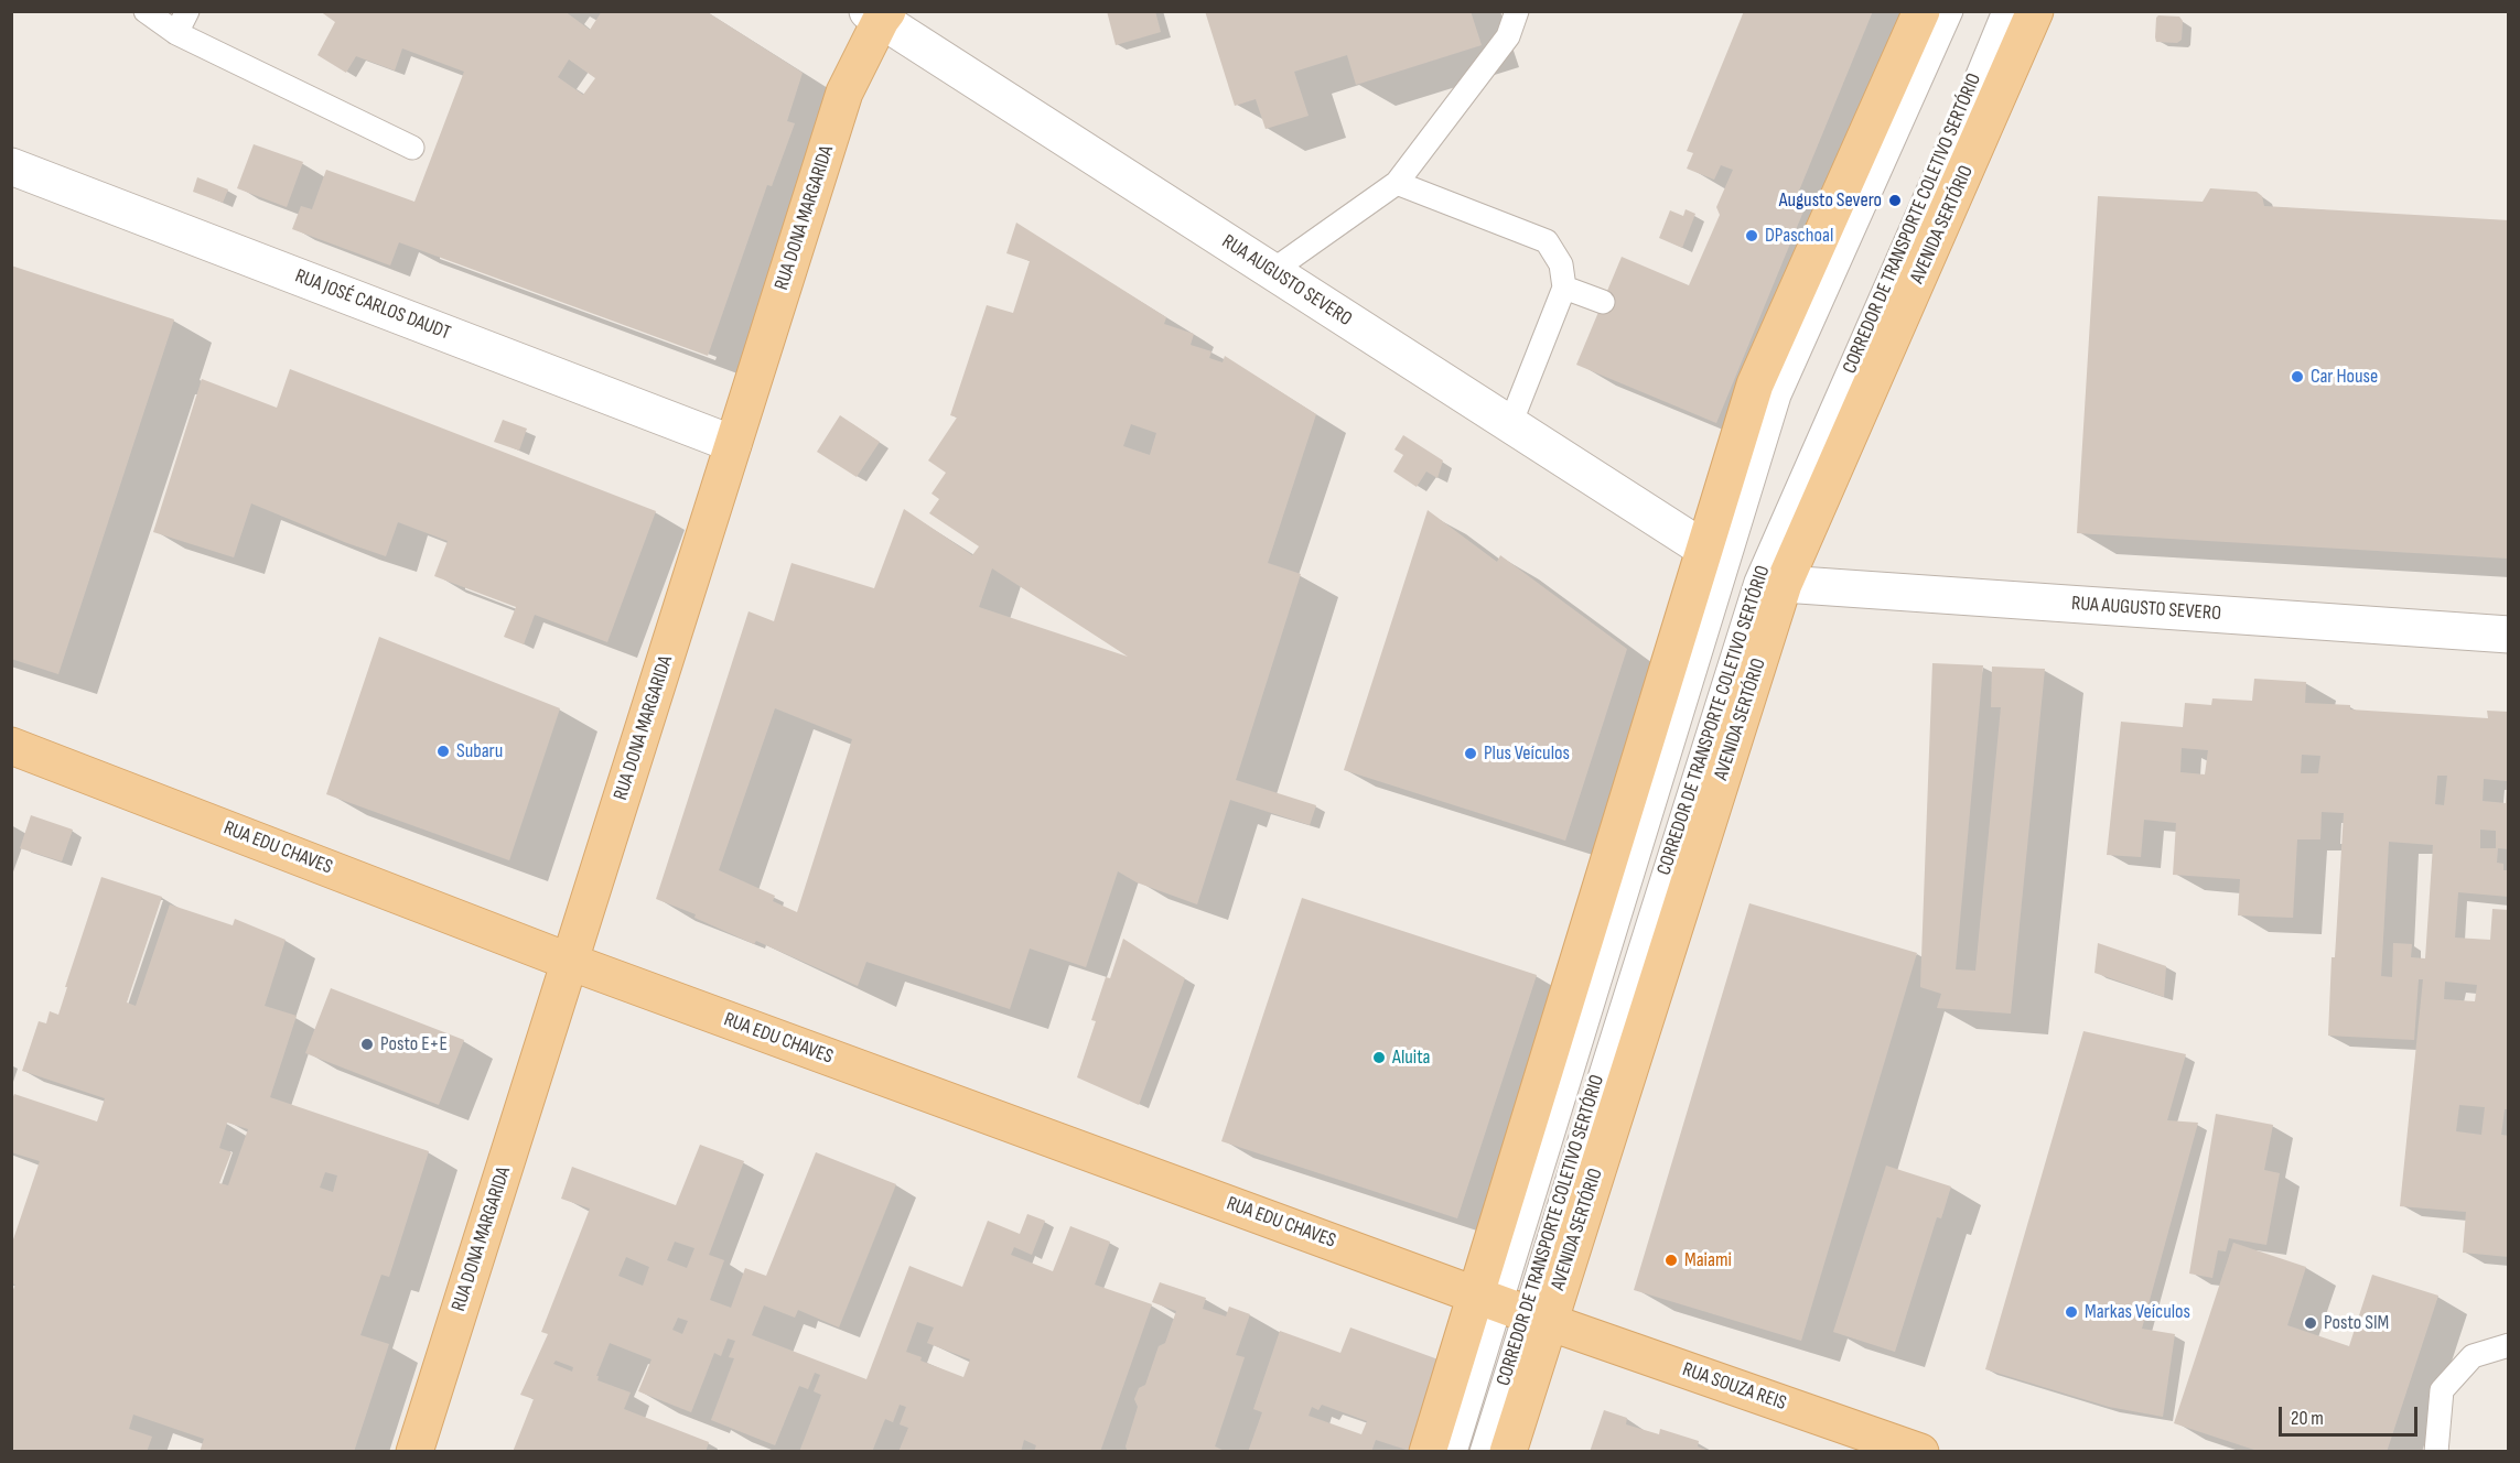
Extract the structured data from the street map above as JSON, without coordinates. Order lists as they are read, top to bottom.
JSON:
{
  "streets": {
    "main road": [
      "RUA DONA MARGARIDA",
      "AVENIDA SERTÓRIO",
      "RUA EDU CHAVES",
      "RUA SOUZA REIS"
    ],
    "street": ["RUA AUGUSTO SEVERO", "RUA JOSÉ CARLOS DAUDT"],
    "lane": ["CORREDOR DE TRANSPORTE COLETIVO SERTÓRIO"]
  },
  "crossings": [
    ["RUA DONA MARGARIDA", "RUA AUGUSTO SEVERO"],
    ["RUA DONA MARGARIDA", "RUA JOSÉ CARLOS DAUDT"],
    ["RUA DONA MARGARIDA", "RUA EDU CHAVES"],
    ["CORREDOR DE TRANSPORTE COLETIVO SERTÓRIO", "AVENIDA SERTÓRIO"],
    ["CORREDOR DE TRANSPORTE COLETIVO SERTÓRIO", "RUA AUGUSTO SEVERO"],
    ["CORREDOR DE TRANSPORTE COLETIVO SERTÓRIO", "RUA EDU CHAVES"],
    ["CORREDOR DE TRANSPORTE COLETIVO SERTÓRIO", "RUA SOUZA REIS"],
    ["AVENIDA SERTÓRIO", "RUA AUGUSTO SEVERO"],
    ["AVENIDA SERTÓRIO", "RUA EDU CHAVES"],
    ["AVENIDA SERTÓRIO", "RUA SOUZA REIS"],
    ["RUA EDU CHAVES", "RUA SOUZA REIS"]
  ],
  "places": [
    "Augusto Severo",
    "DPaschoal",
    "Car House",
    "Subaru",
    "Plus Veículos",
    "Posto E+E",
    "Aluita",
    "Maiami",
    "Markas Veículos",
    "Posto SIM"
  ],
  "scale_bar": "20 m"
}
